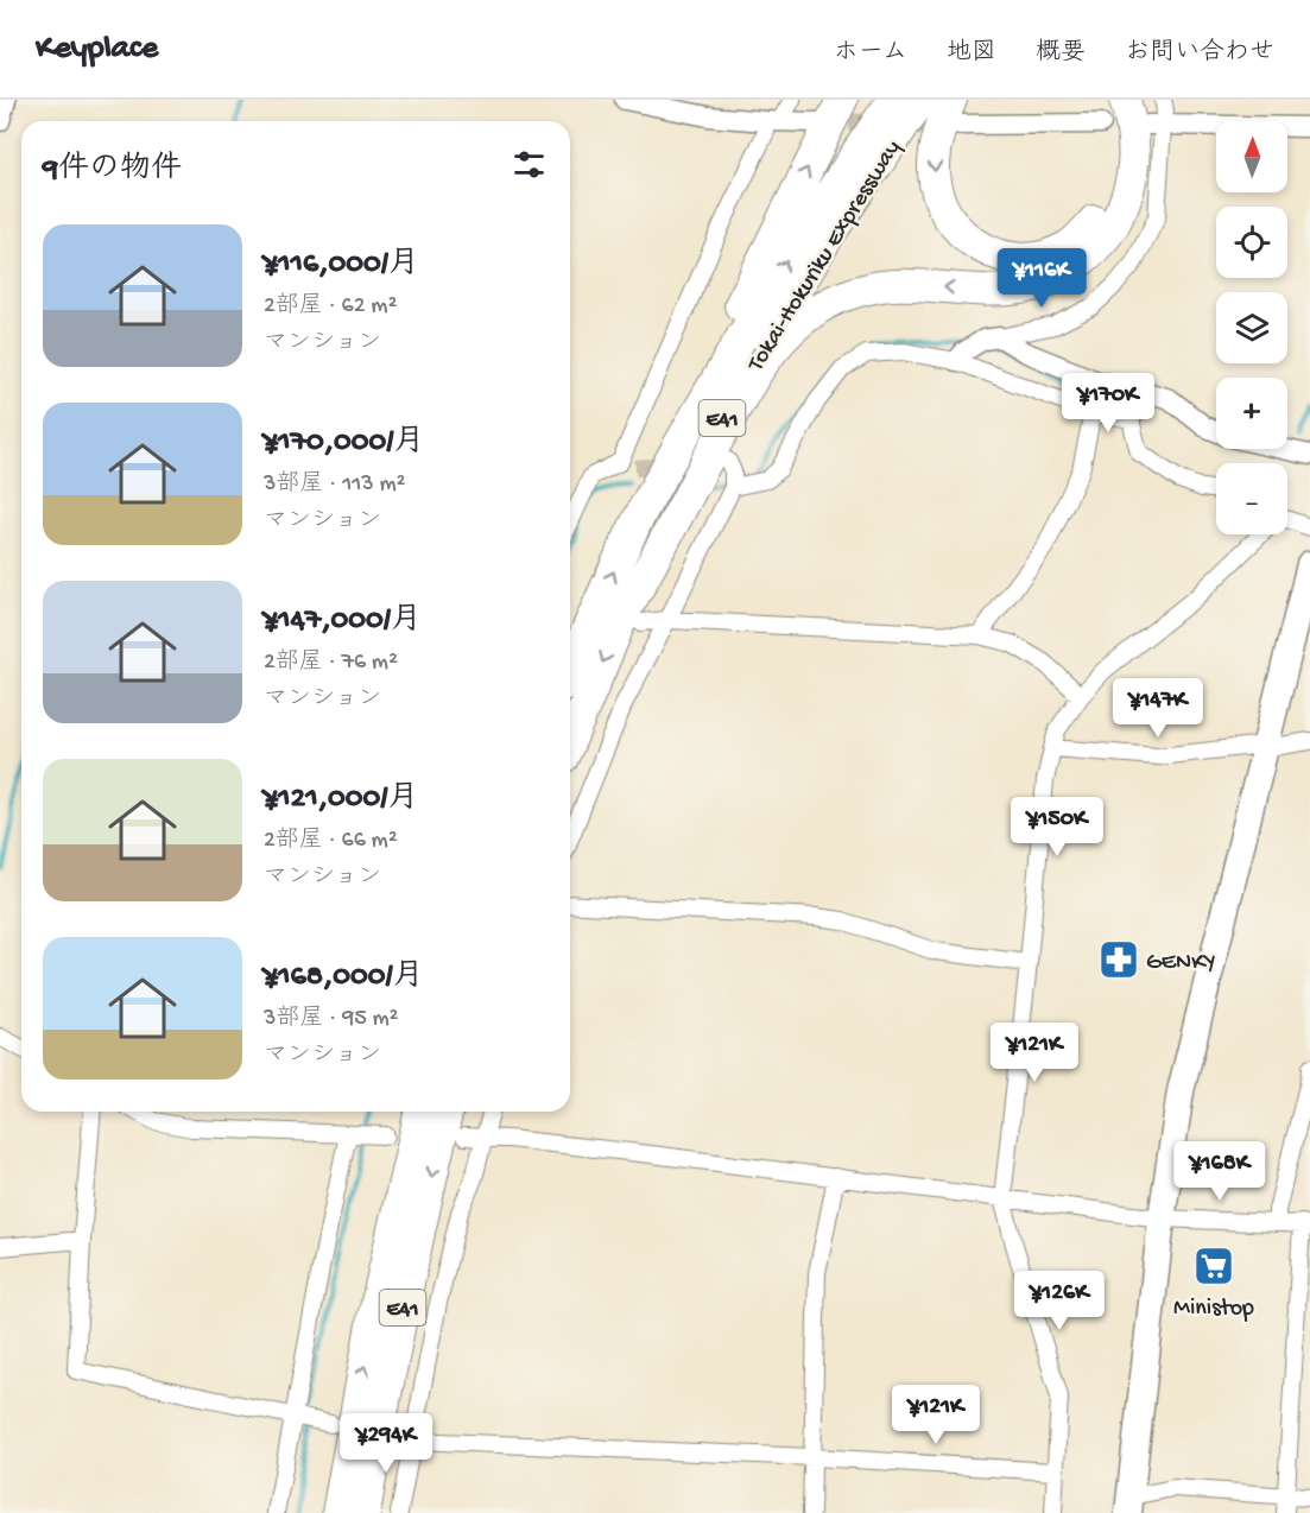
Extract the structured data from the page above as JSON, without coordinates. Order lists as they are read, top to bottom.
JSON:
{
  "streets": {
    "highway": ["Tokai-Hokuriku Expressway", "E41"]
  },
  "places": {
    "pharmacy": ["GENKY"],
    "supermarket": ["Ministop"]
  },
  "north": "top",
  "page": {
    "header": "Keyplace",
    "nav": [
      "ホーム",
      "地図",
      "概要",
      "お問い合わせ"
    ],
    "map_buttons": ["+", "−"],
    "heading": "9件の物件",
    "list": [
      {
        "name": "¥116,000/月",
        "note": "2部屋 · 62 m² · マンション"
      },
      {
        "name": "¥170,000/月",
        "note": "3部屋 · 113 m² · マンション"
      },
      {
        "name": "¥147,000/月",
        "note": "2部屋 · 76 m² · マンション"
      },
      {
        "name": "¥121,000/月",
        "note": "2部屋 · 66 m² · マンション"
      },
      {
        "name": "¥168,000/月",
        "note": "3部屋 · 95 m² · マンション"
      }
    ],
    "price": [
      "¥116K",
      "¥170K",
      "¥147K",
      "¥150K",
      "¥121K",
      "¥168K",
      "¥126K",
      "¥121K",
      "¥294K"
    ]
  }
}
